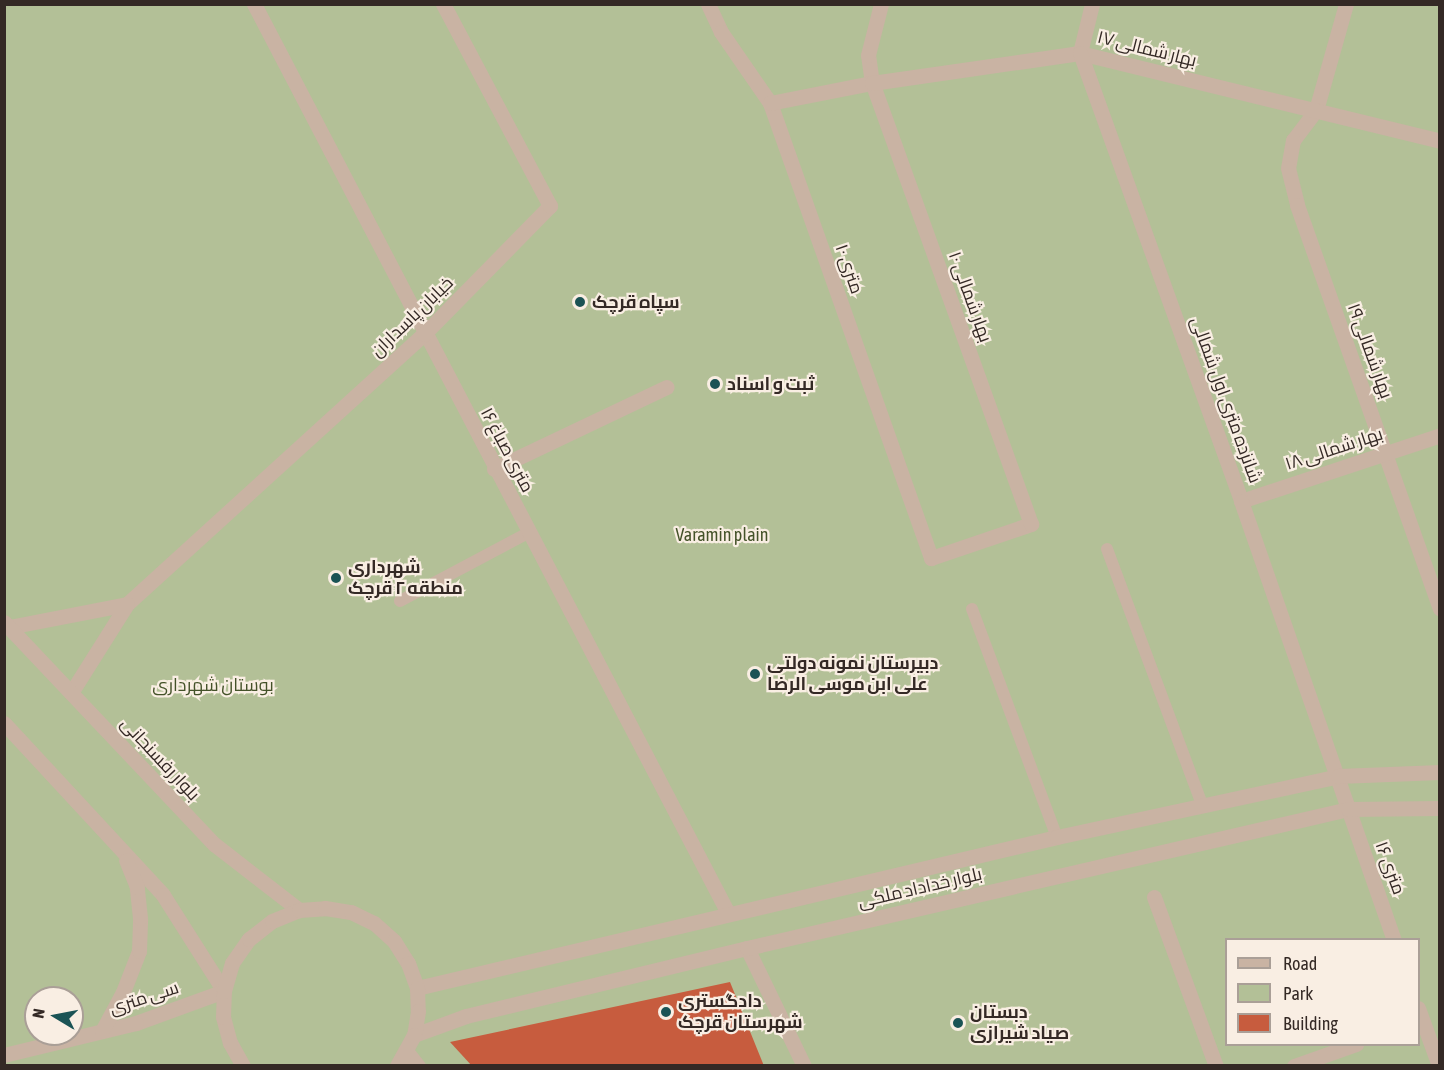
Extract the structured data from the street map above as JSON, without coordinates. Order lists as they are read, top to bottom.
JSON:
{
  "streets": {
    "street": [
      "بهار شمالی ۱۷",
      "۱۰ متری",
      "بهار شمالی ۱۰",
      "خیابان پاسداران",
      "بهار شمالی ۱۹",
      "شانزده متری اول شمالی",
      "بهار شمالی ۱۸",
      "۱۶ متری صباغ",
      "بلوار رفسنجانی",
      "۱۶ متری",
      "بلوار خداداد ملکی",
      "سی متری"
    ]
  },
  "crossings": [
    ["بهار شمالی ۱۷", "۱۰ متری"],
    ["بهار شمالی ۱۷", "بهار شمالی ۱۰"],
    ["بهار شمالی ۱۷", "بهار شمالی ۱۹"],
    ["بهار شمالی ۱۷", "شانزده متری اول شمالی"],
    ["۱۰ متری", "بهار شمالی ۱۰"],
    ["خیابان پاسداران", "۱۶ متری صباغ"],
    ["خیابان پاسداران", "بلوار رفسنجانی"],
    ["بهار شمالی ۱۹", "بهار شمالی ۱۸"],
    ["شانزده متری اول شمالی", "بهار شمالی ۱۸"],
    ["شانزده متری اول شمالی", "۱۶ متری"],
    ["شانزده متری اول شمالی", "بلوار خداداد ملکی"],
    ["۱۶ متری صباغ", "بلوار خداداد ملکی"],
    ["۱۶ متری", "بلوار خداداد ملکی"]
  ],
  "parks": ["Varamin plain", "بوستان شهرداری"],
  "places": [
    "سپاه قرچک",
    "ثبت و اسناد",
    "شهرداری منطقه ۲ قرچک",
    "دبیرستان نمونه دولتی علی ابن موسی الرضا",
    "دادگستری شهرستان قرچک",
    "دبستان صیاد شیرازی"
  ],
  "legend": ["Road", "Park", "Building"],
  "north": "left"
}
